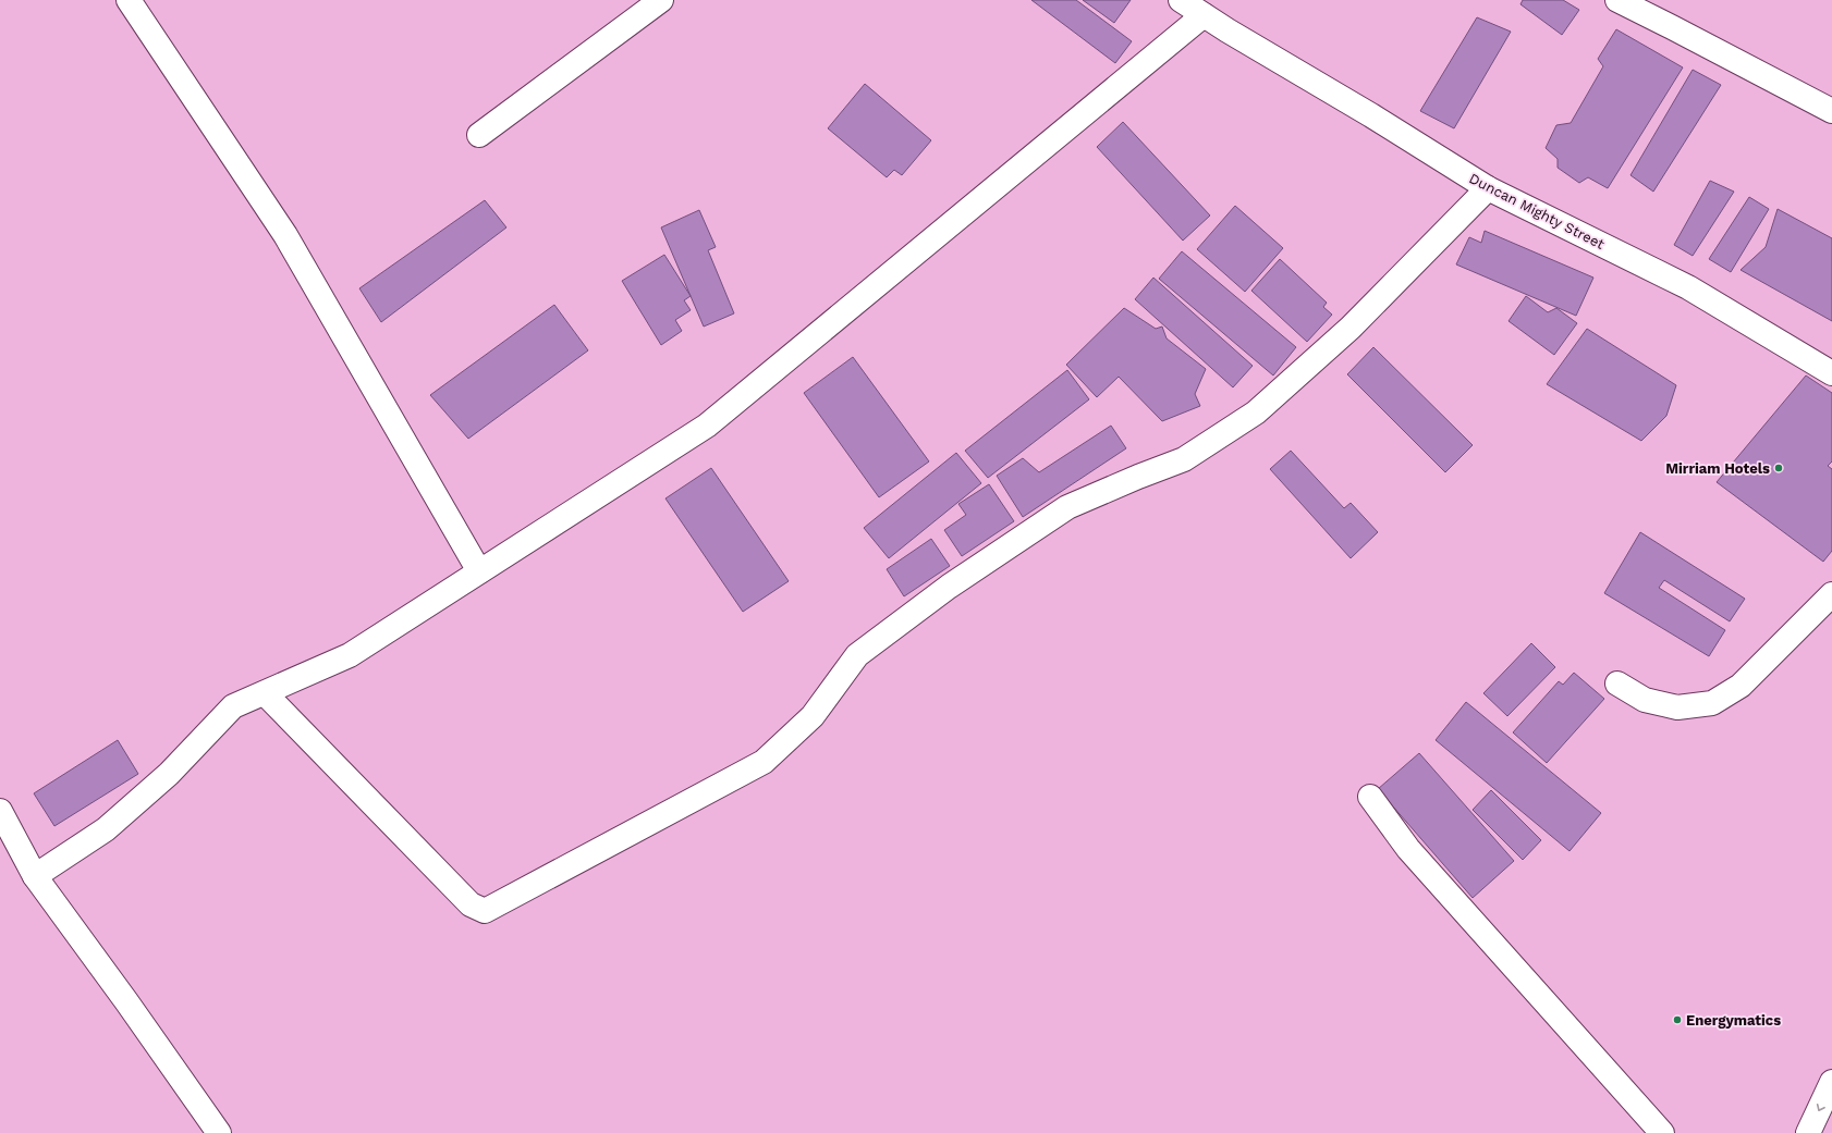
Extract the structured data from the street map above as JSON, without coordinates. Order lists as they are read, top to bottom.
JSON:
{
  "streets": {
    "street": ["Duncan Mighty Street"]
  },
  "places": ["Mirriam Hotels", "Energymatics"]
}
